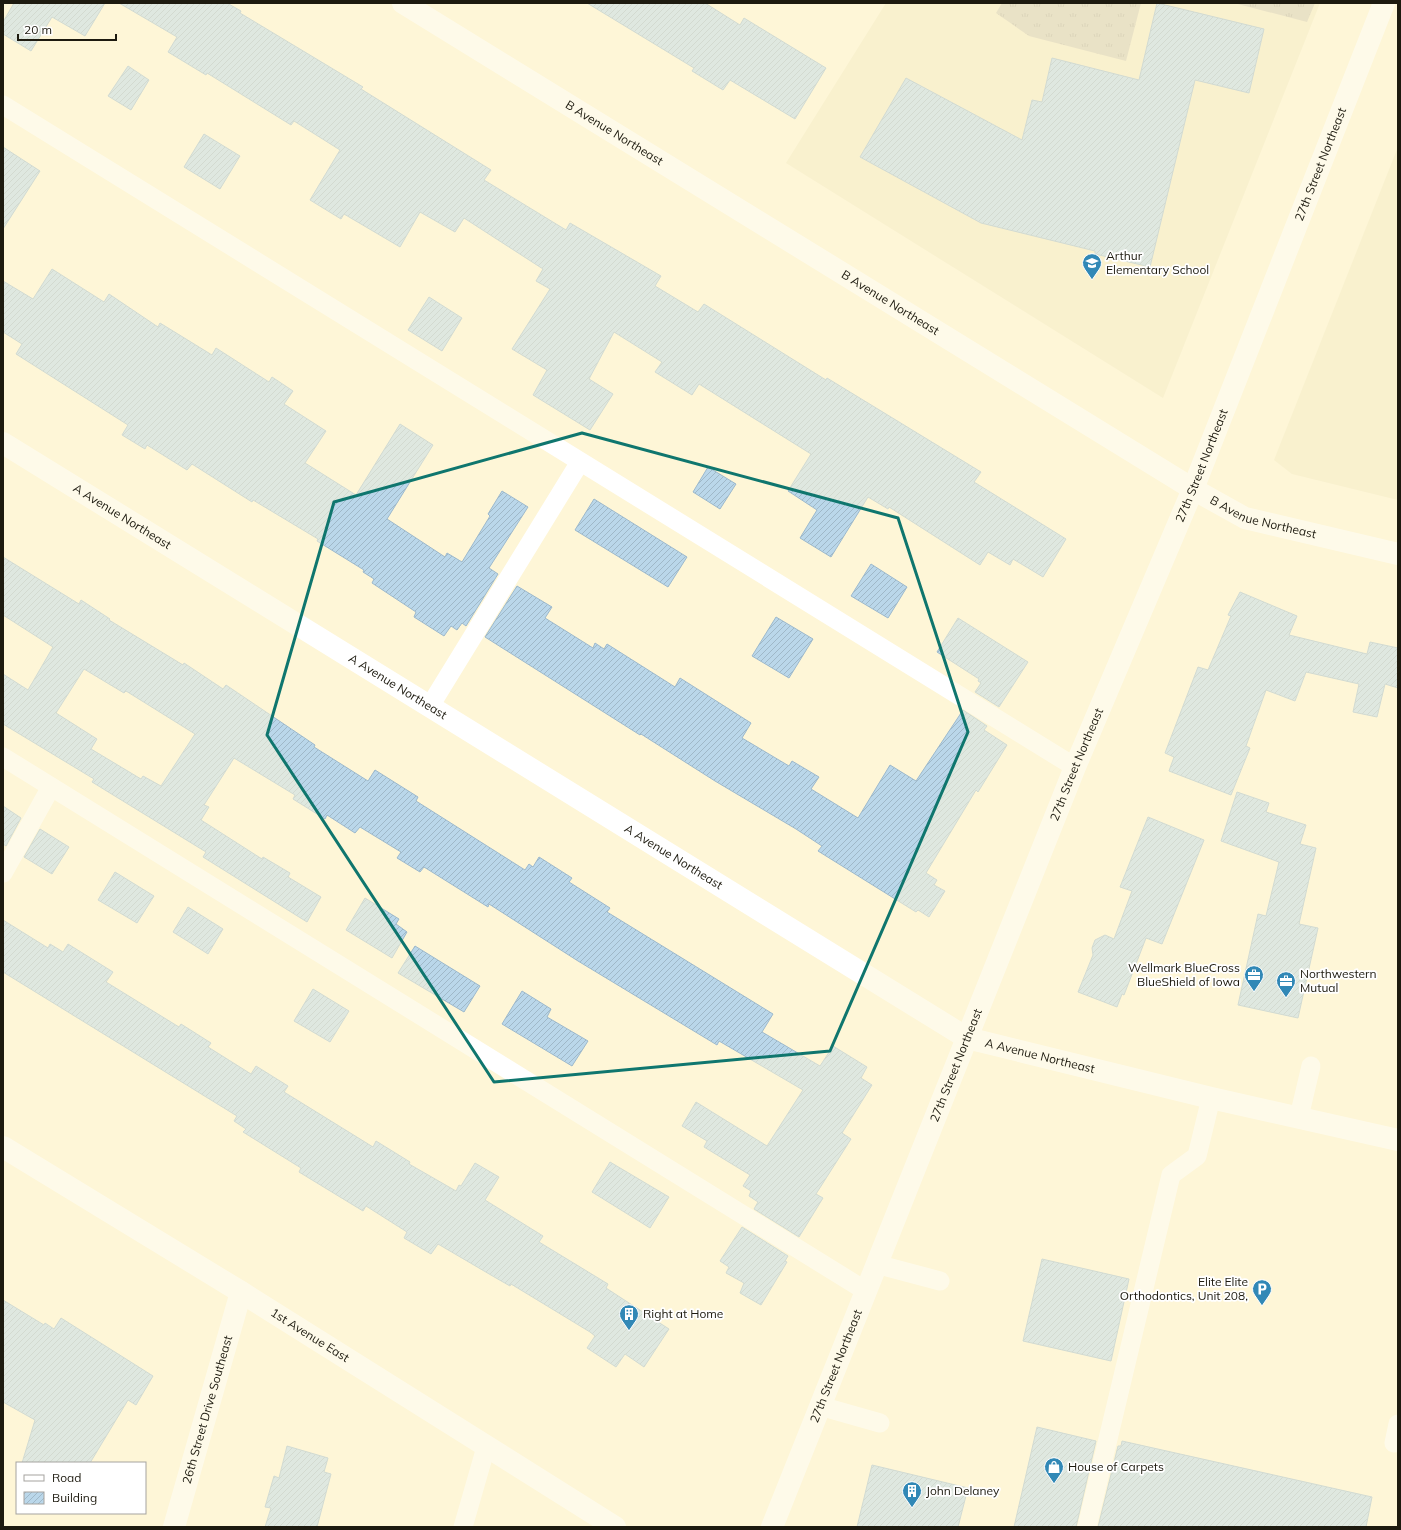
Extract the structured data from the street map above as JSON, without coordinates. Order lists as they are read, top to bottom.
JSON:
{
  "streets": {
    "street": [
      "B Avenue Northeast",
      "27th Street Northeast",
      "A Avenue Northeast",
      "1st Avenue East",
      "26th Street Drive Southeast"
    ]
  },
  "crossings": [
    ["B Avenue Northeast", "27th Street Northeast"],
    ["27th Street Northeast", "A Avenue Northeast"],
    ["1st Avenue East", "26th Street Drive Southeast"]
  ],
  "places": {
    "school or university": ["Arthur Elementary School"],
    "office": ["Wellmark BlueCross BlueShield of Iowa", "Northwestern Mutual"],
    "parking": ["Elite Elite Orthodontics, Unit 208,"],
    "building": ["Right at Home", "John Delaney"],
    "shop": ["House of Carpets"]
  },
  "legend": ["Road", "Building"],
  "scale_bar": "20 m"
}
